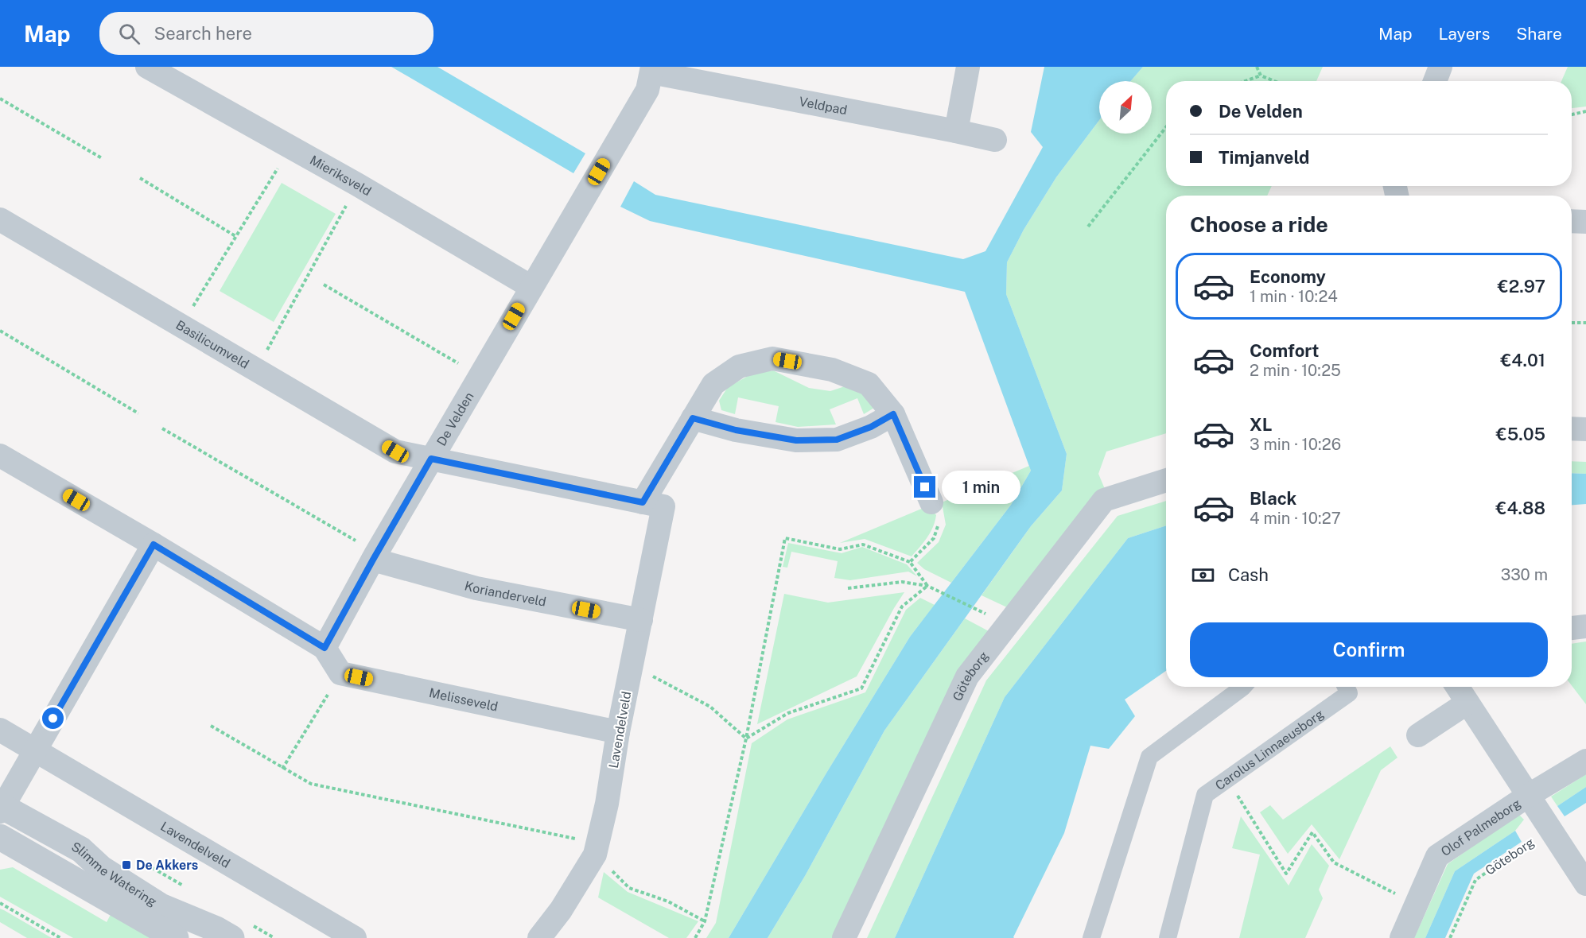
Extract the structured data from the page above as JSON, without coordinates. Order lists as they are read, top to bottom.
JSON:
{
  "streets": {
    "street": [
      "Veldpad",
      "Mieriksveld",
      "Basilicumveld",
      "De Velden",
      "Korianderveld",
      "Göteborg",
      "Melisseveld",
      "Lavendelveld",
      "Carolus Linnaeusborg",
      "Olof Palmeborg",
      "Slimme Watering"
    ]
  },
  "crossings": [
    ["Veldpad", "De Velden"],
    ["Mieriksveld", "De Velden"],
    ["Basilicumveld", "De Velden"],
    ["Basilicumveld", "Lavendelveld"],
    ["De Velden", "Korianderveld"],
    ["Korianderveld", "Lavendelveld"],
    ["Melisseveld", "Lavendelveld"]
  ],
  "places": {
    "transit": ["De Akkers"]
  },
  "north": "top right",
  "page": {
    "header": "Map",
    "search": "Search here",
    "nav": ["Map", "Layers", "Share"],
    "banner": ["De Velden", "Timjanveld"],
    "heading": "Choose a ride",
    "list": [
      {
        "name": "Economy",
        "note": "1 min · 10:24",
        "value": "€2.97"
      },
      {
        "name": "Comfort",
        "note": "2 min · 10:25",
        "value": "€4.01"
      },
      {
        "name": "XL",
        "note": "3 min · 10:26",
        "value": "€5.05"
      },
      {
        "name": "Black",
        "note": "4 min · 10:27",
        "value": "€4.88"
      }
    ],
    "bubble": "1 min",
    "pay": ["Cash", "330 m"],
    "buttons": "Confirm"
  }
}
